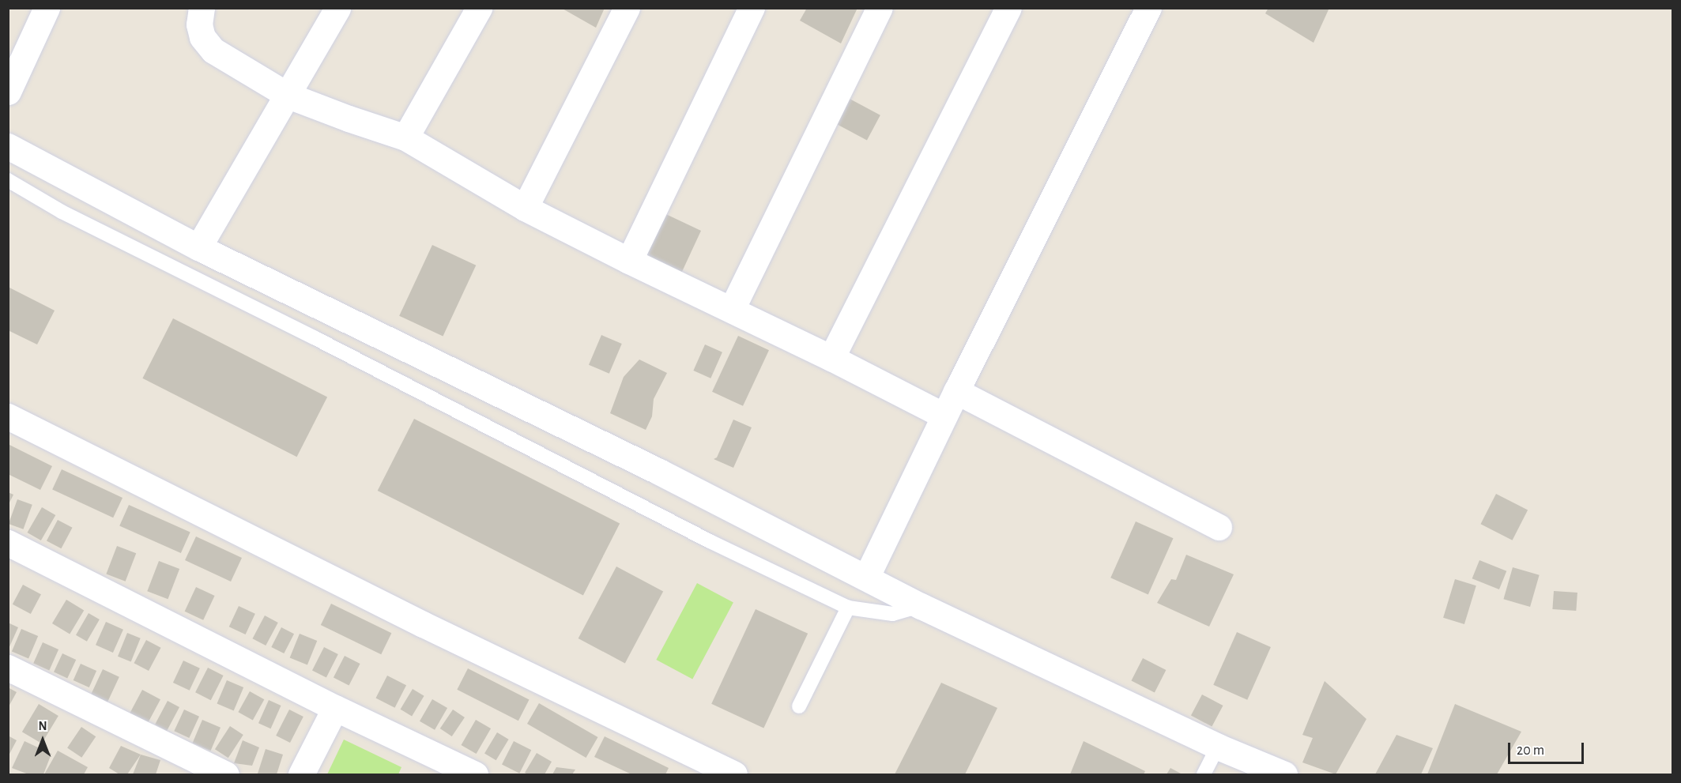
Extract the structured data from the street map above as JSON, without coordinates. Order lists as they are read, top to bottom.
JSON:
{
  "scale_bar": "20 m",
  "north": "top"
}
